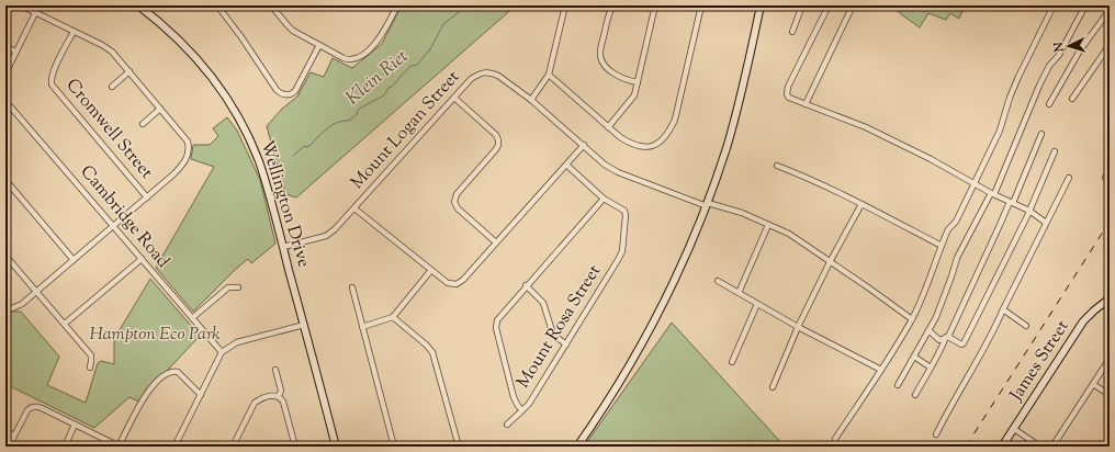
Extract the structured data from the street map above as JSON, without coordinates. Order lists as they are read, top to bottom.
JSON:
{
  "streets": {
    "street": [
      "Cromwell Street",
      "Mount Logan Street",
      "Wellington Drive",
      "Cambridge Road",
      "Mount Rosa Street",
      "James Street"
    ]
  },
  "crossings": [
    ["Mount Logan Street", "Wellington Drive"]
  ],
  "water": ["Klein Riet"],
  "parks": ["Hampton Eco Park"],
  "north": "left"
}
